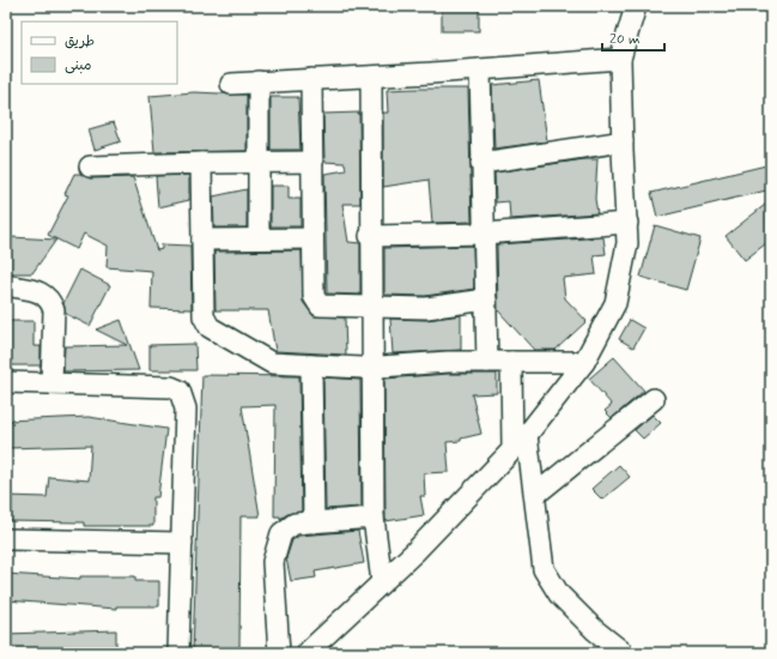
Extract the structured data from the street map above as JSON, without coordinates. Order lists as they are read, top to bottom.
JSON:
{
  "legend": ["طريق", "مبنى"],
  "scale_bar": "20 m"
}
